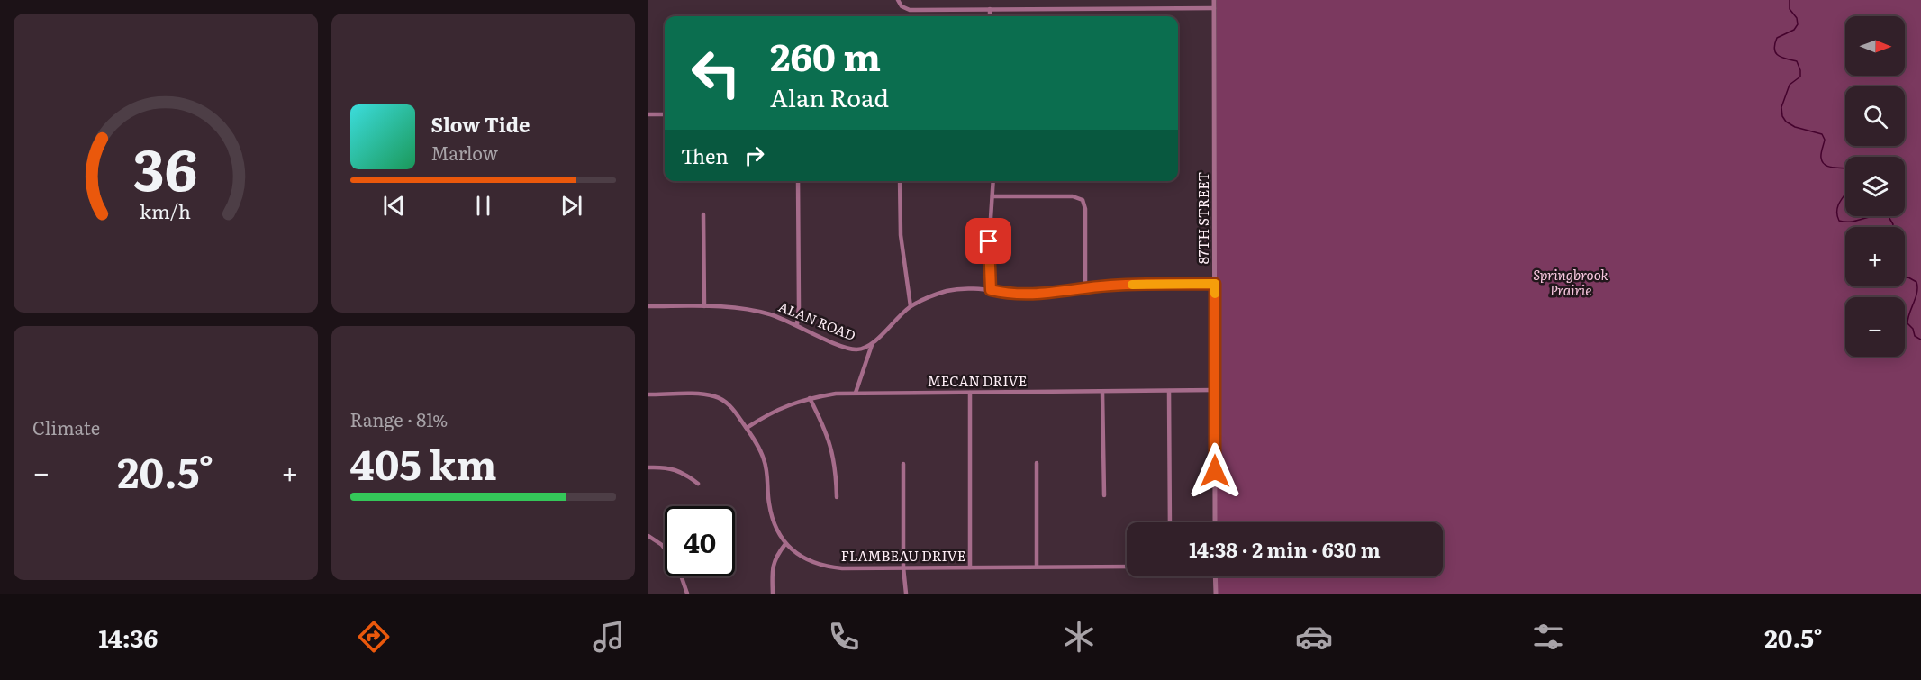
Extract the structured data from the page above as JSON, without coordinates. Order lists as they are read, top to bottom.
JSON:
{
  "streets": {
    "street": [
      "87TH STREET",
      "ALAN ROAD",
      "MECAN DRIVE",
      "FLAMBEAU DRIVE"
    ]
  },
  "crossings": [
    ["87TH STREET", "ALAN ROAD"],
    ["87TH STREET", "MECAN DRIVE"],
    ["MECAN DRIVE", "FLAMBEAU DRIVE"]
  ],
  "parks": ["Springbrook Prairie"],
  "north": "right",
  "page": {
    "map_buttons": ["+", "−"],
    "turn": ["260 m", "Alan Road"],
    "song": ["Slow Tide", "Marlow"],
    "then": "Then",
    "tile": [
      "Climate",
      ["Range · 81%", "405 km"]
    ],
    "heat": ["−", "20.5°", "+"],
    "limit": "40",
    "trip": "14:38 · 2 min · 630 m",
    "tabs": ["14:36", "20.5°"],
    "gauge": ["36", "km/h"]
  }
}
